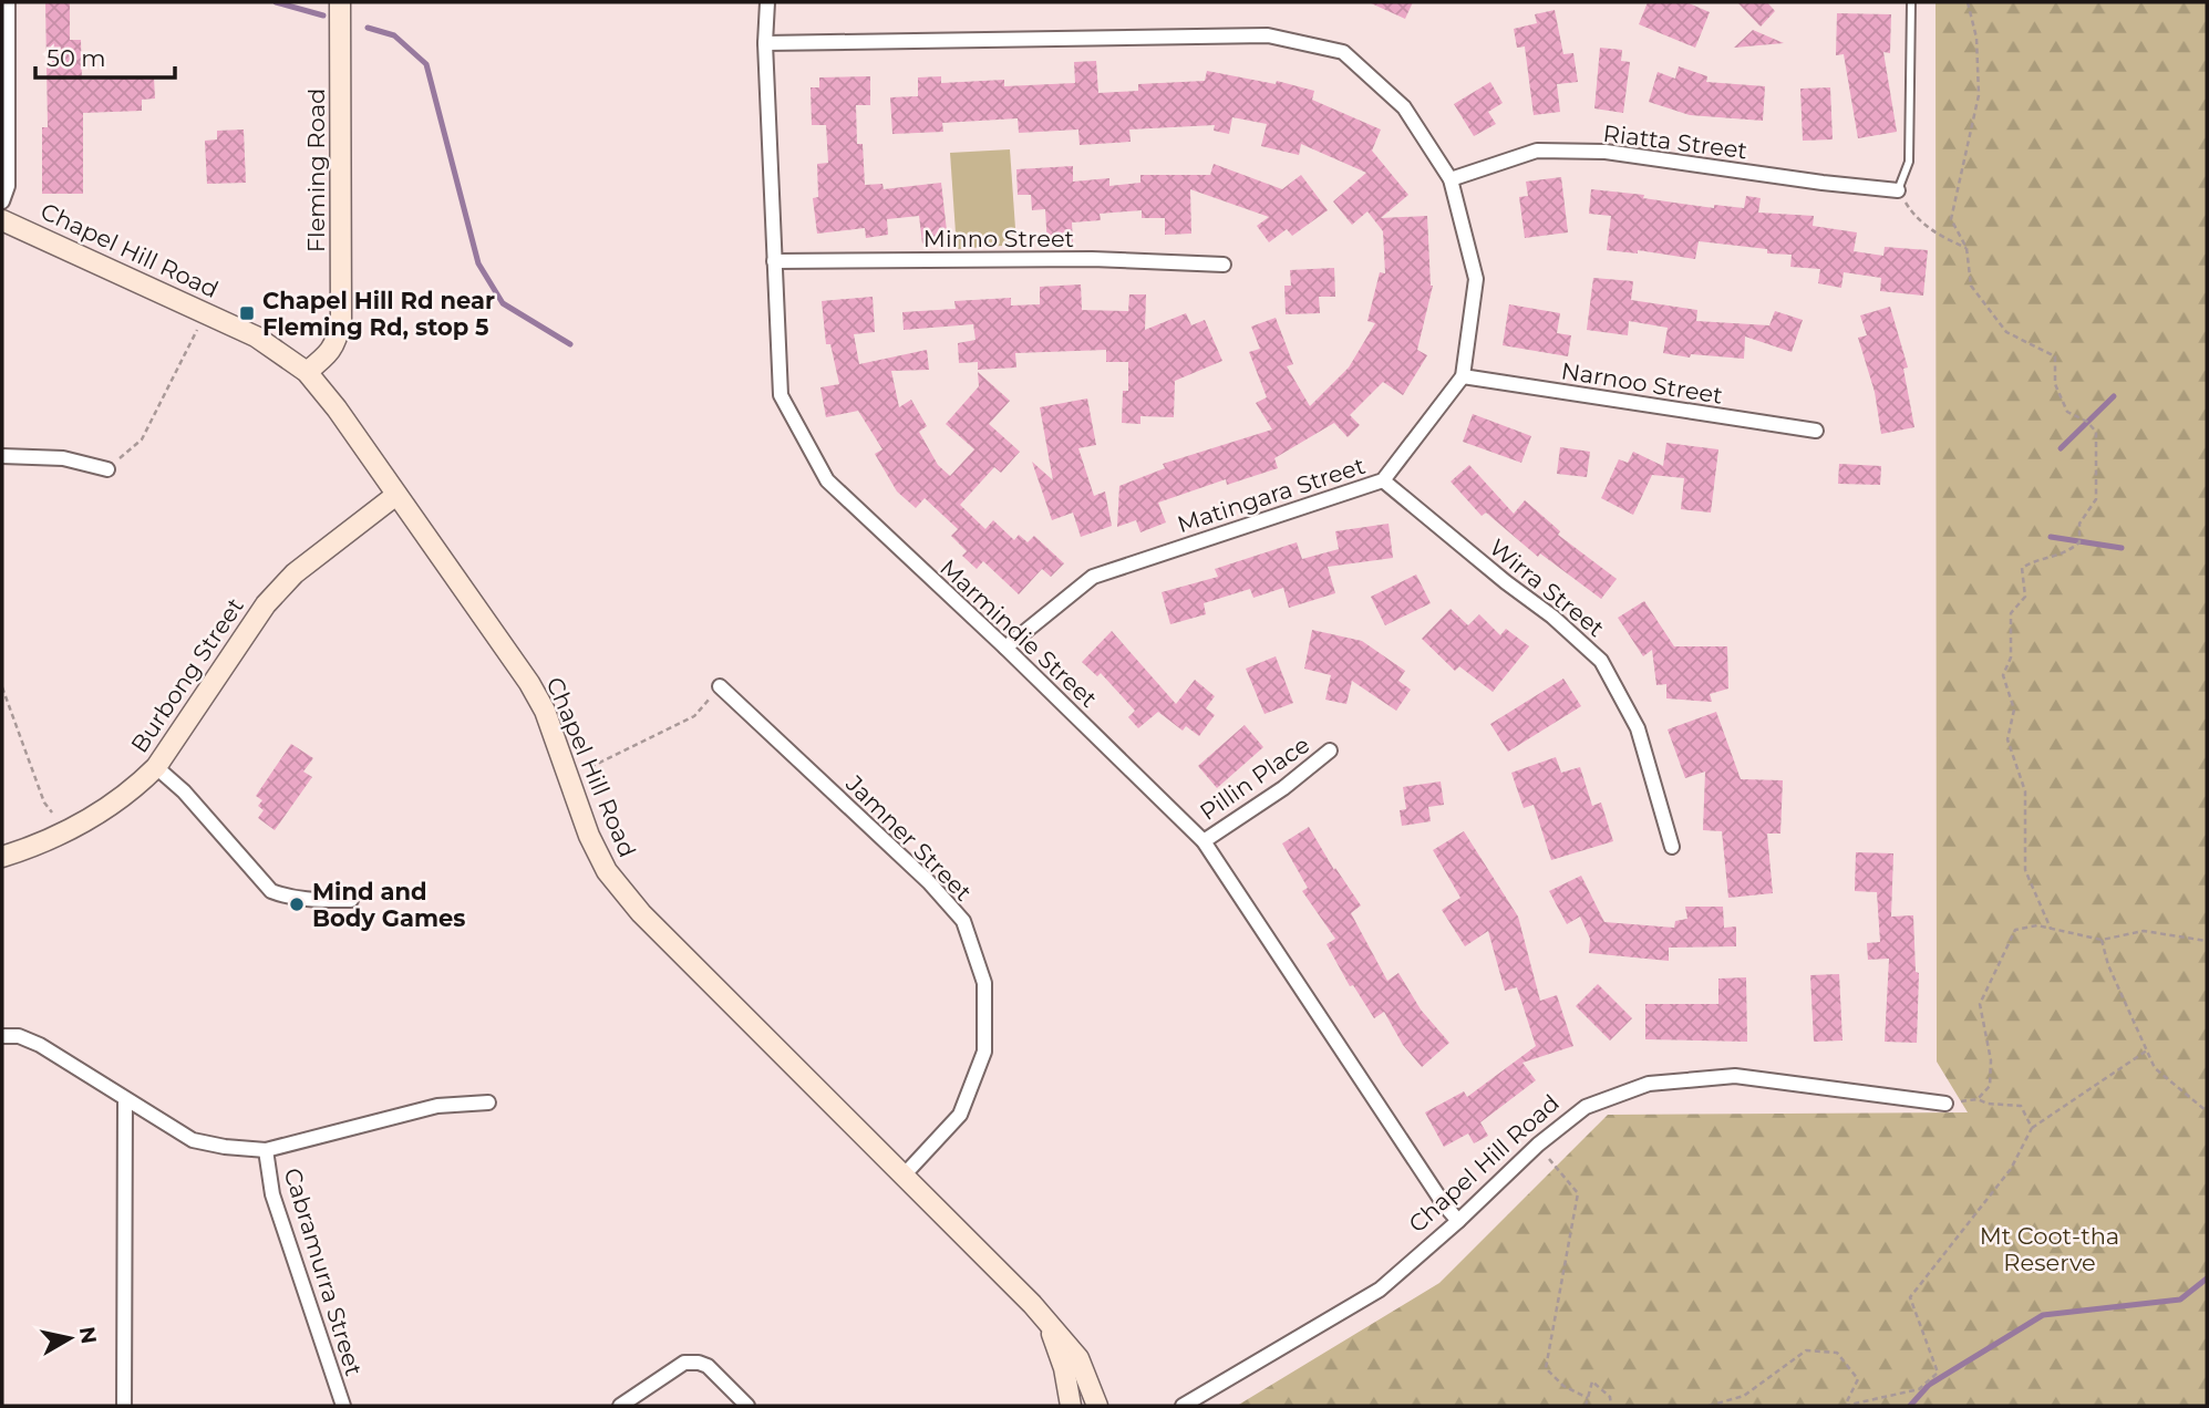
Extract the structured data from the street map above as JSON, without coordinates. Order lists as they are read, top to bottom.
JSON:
{
  "streets": {
    "main road": ["Fleming Road", "Chapel Hill Road", "Burbong Street"],
    "street": [
      "Riatta Street",
      "Minno Street",
      "Narnoo Street",
      "Matingara Street",
      "Wirra Street",
      "Marmindie Street",
      "Pillin Place",
      "Jamner Street",
      "Cabramurra Street"
    ]
  },
  "crossings": [
    ["Riatta Street", "Matingara Street"],
    ["Fleming Road", "Chapel Hill Road"],
    ["Minno Street", "Marmindie Street"],
    ["Chapel Hill Road", "Marmindie Street"],
    ["Chapel Hill Road", "Burbong Street"],
    ["Chapel Hill Road", "Jamner Street"],
    ["Narnoo Street", "Matingara Street"],
    ["Matingara Street", "Wirra Street"],
    ["Matingara Street", "Marmindie Street"],
    ["Marmindie Street", "Pillin Place"]
  ],
  "parks": ["Mt Coot-tha Reserve"],
  "places": {
    "transit": ["Chapel Hill Rd near Fleming Rd, stop 5"],
    "other": ["Mind and Body Games"]
  },
  "scale_bar": "50 m",
  "north": "right"
}
